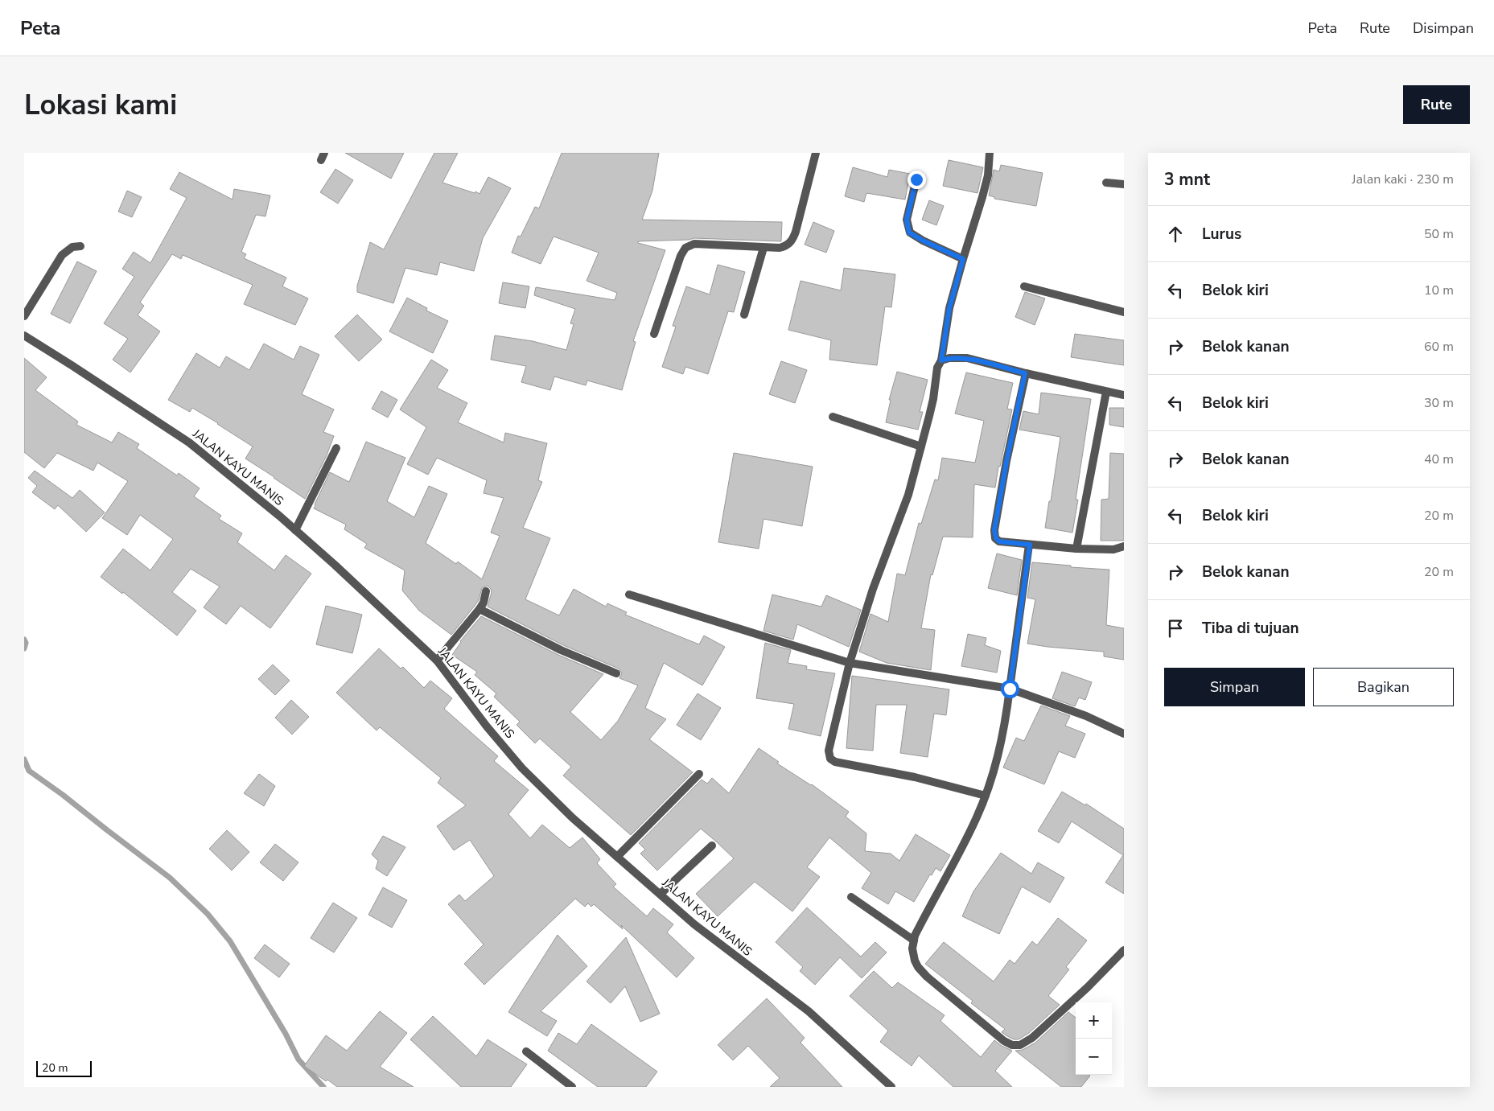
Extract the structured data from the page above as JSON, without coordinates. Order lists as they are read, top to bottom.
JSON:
{
  "streets": {
    "street": ["JALAN KAYU MANIS"]
  },
  "scale_bar": "20 m",
  "page": {
    "header": "Peta",
    "nav": ["Peta", "Rute", "Disimpan"],
    "buttons": [
      "Rute",
      ["Simpan", "Bagikan"]
    ],
    "title": "Lokasi kami",
    "heading": ["3 mnt", "Jalan kaki · 230 m"],
    "list": [
      ["Lurus", "50 m"],
      ["Belok kiri", "10 m"],
      ["Belok kanan", "60 m"],
      ["Belok kiri", "30 m"],
      ["Belok kanan", "40 m"],
      ["Belok kiri", "20 m"],
      ["Belok kanan", "20 m"],
      "Tiba di tujuan"
    ],
    "map_buttons": ["+", "−"],
    "scale": "20 m"
  }
}
